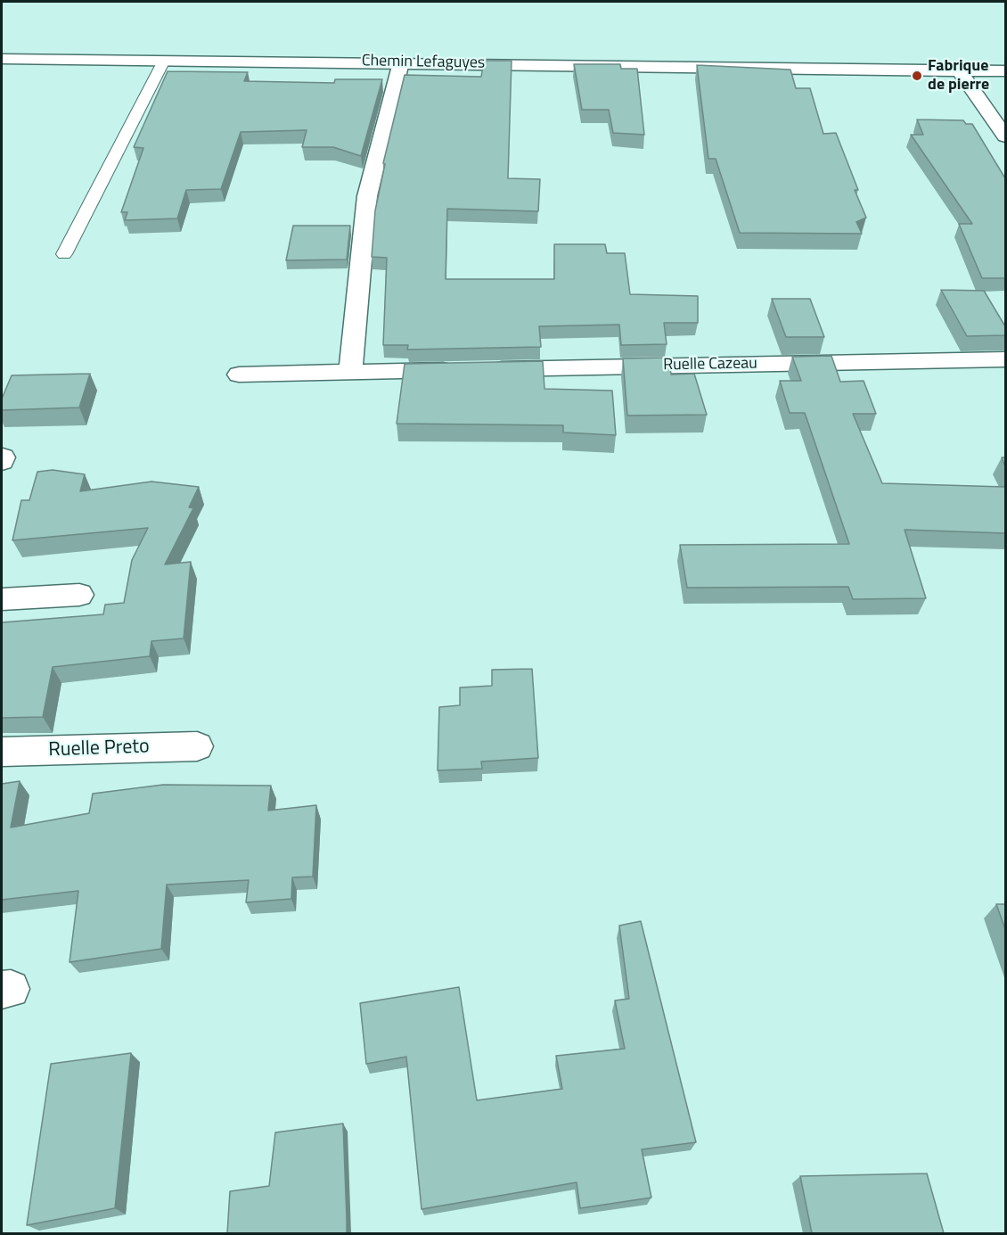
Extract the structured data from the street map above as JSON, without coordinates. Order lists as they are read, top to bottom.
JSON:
{
  "streets": {
    "street": ["Chemin Lefaguyes", "Ruelle Cazeau", "Ruelle Preto"]
  },
  "places": ["Fabrique de pierre"]
}
